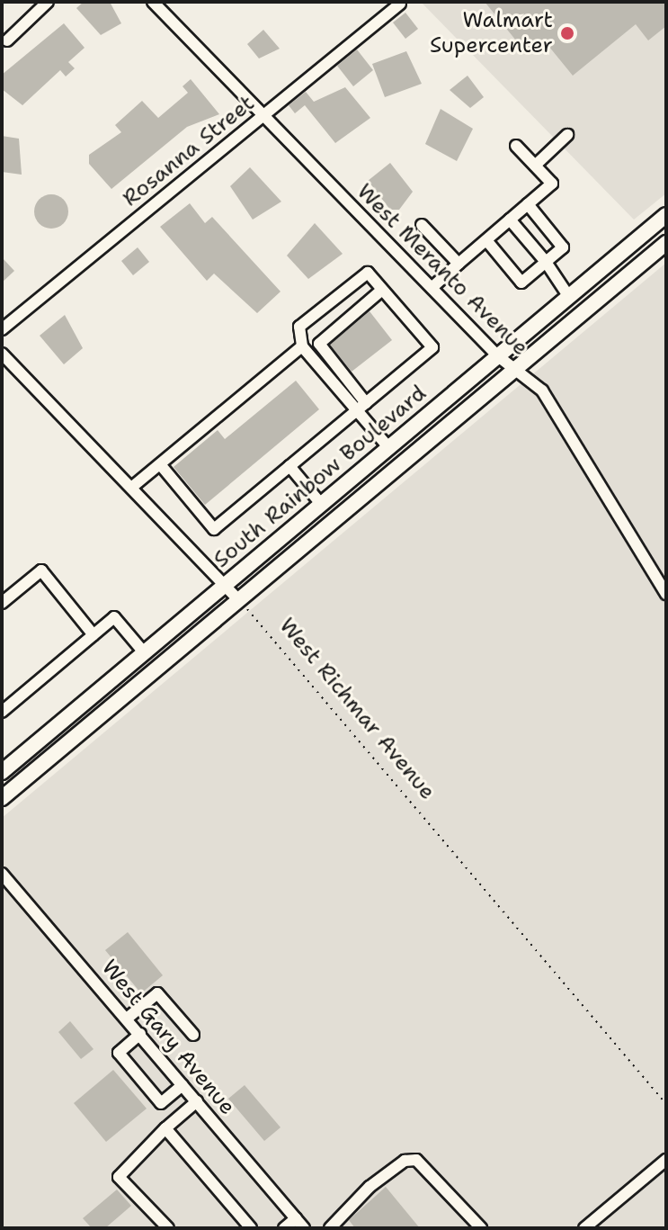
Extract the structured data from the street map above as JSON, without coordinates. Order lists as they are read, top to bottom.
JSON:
{
  "streets": {
    "main road": ["South Rainbow Boulevard"],
    "street": ["Rosanna Street", "West Meranto Avenue", "West Gary Avenue"],
    "path": ["West Richmar Avenue"]
  },
  "crossings": [
    ["Rosanna Street", "West Meranto Avenue"],
    ["West Meranto Avenue", "South Rainbow Boulevard"],
    ["South Rainbow Boulevard", "West Richmar Avenue"]
  ],
  "places": ["Walmart Supercenter"]
}
